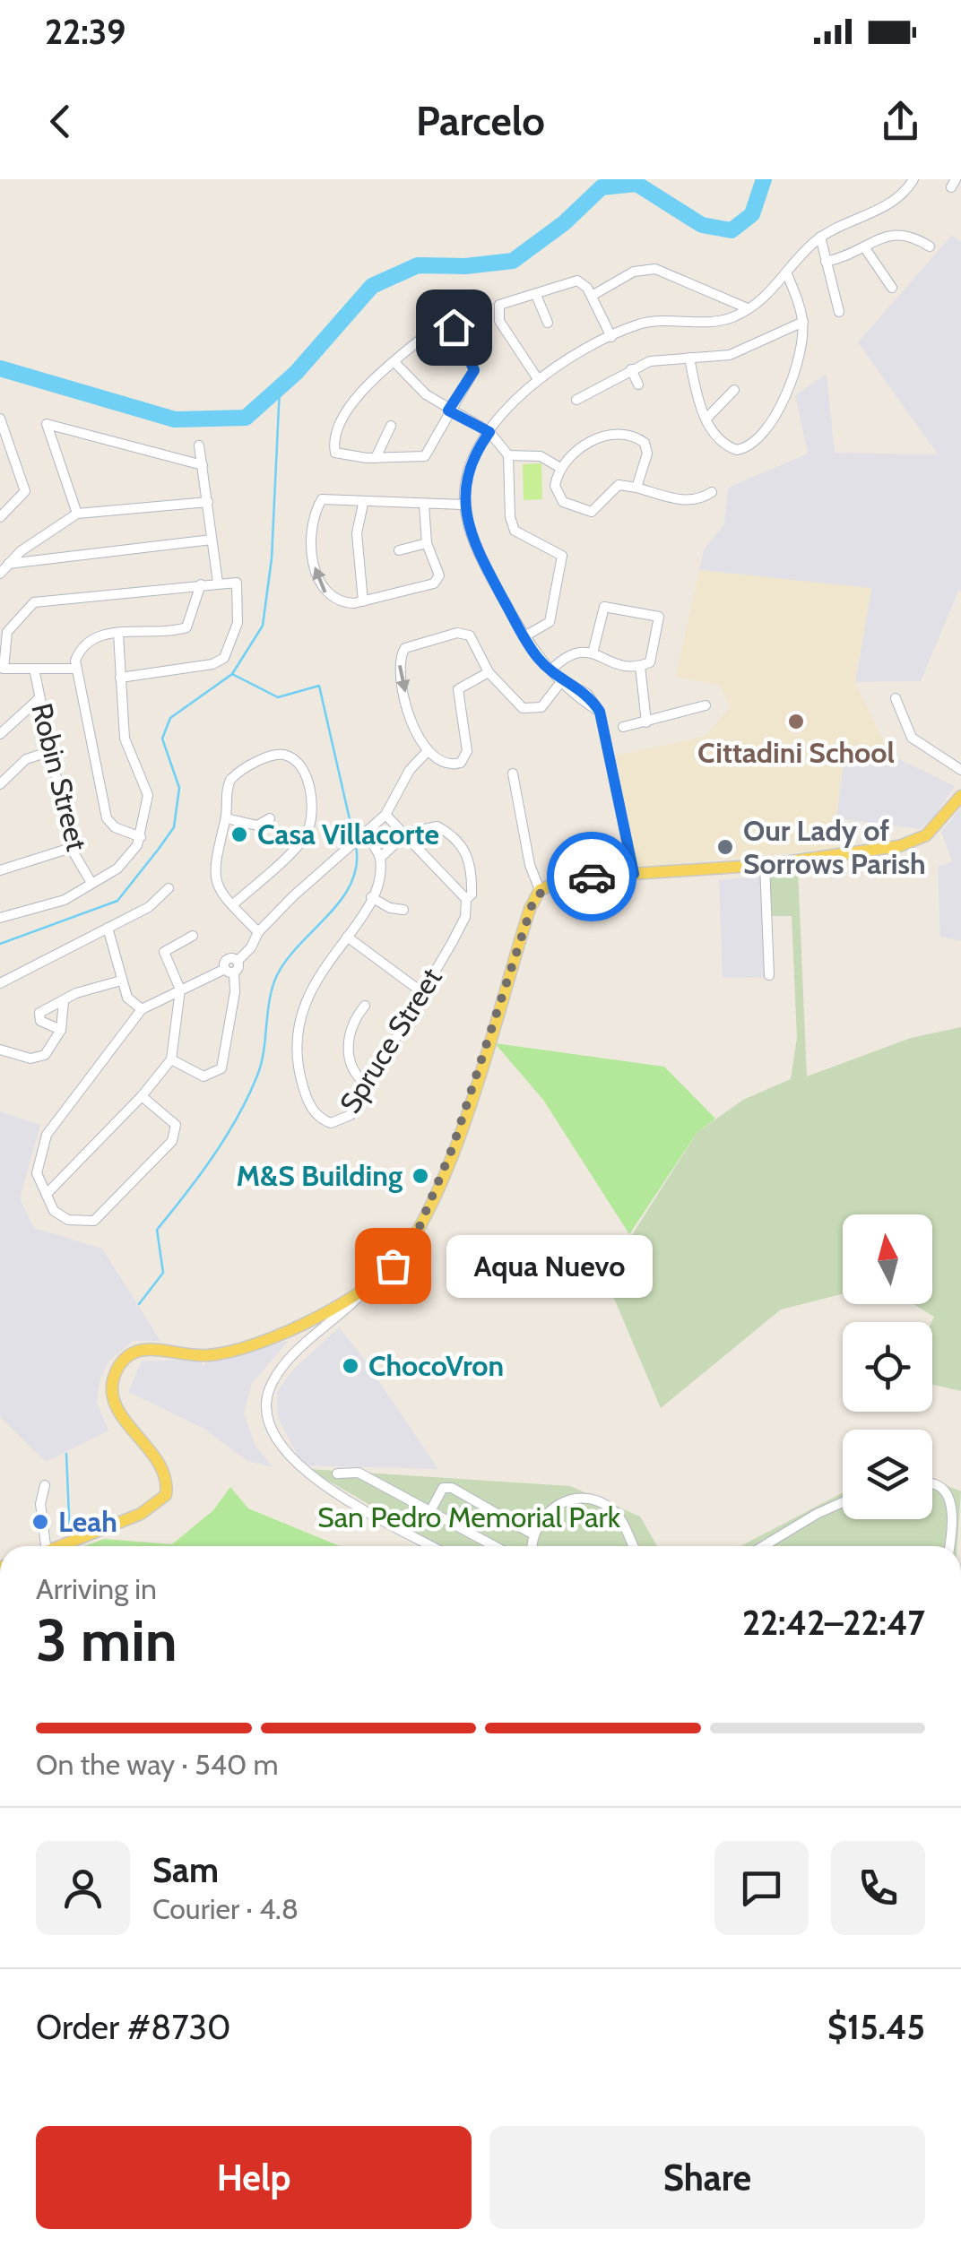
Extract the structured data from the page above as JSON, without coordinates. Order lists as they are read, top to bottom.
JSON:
{
  "streets": {
    "street": ["Robin Street", "Spruce Street"]
  },
  "parks": ["San Pedro Memorial Park"],
  "places": [
    "Cittadini School",
    "Casa Villacorte",
    "Our Lady of Sorrows Parish",
    "M&S Building",
    "Aqua Nuevo",
    "ChocoVron",
    "Leah"
  ],
  "north": "top",
  "page": {
    "status": "22:39",
    "header": "Parcelo",
    "bubble": "Aqua Nuevo",
    "heading": ["3 min", "Arriving in", "22:42–22:47"],
    "panel": [
      "Sam",
      "Courier · 4.8",
      "Order #8730",
      "$15.45"
    ],
    "bar": "On the way · 540 m",
    "buttons": ["Help", "Share"]
  }
}
